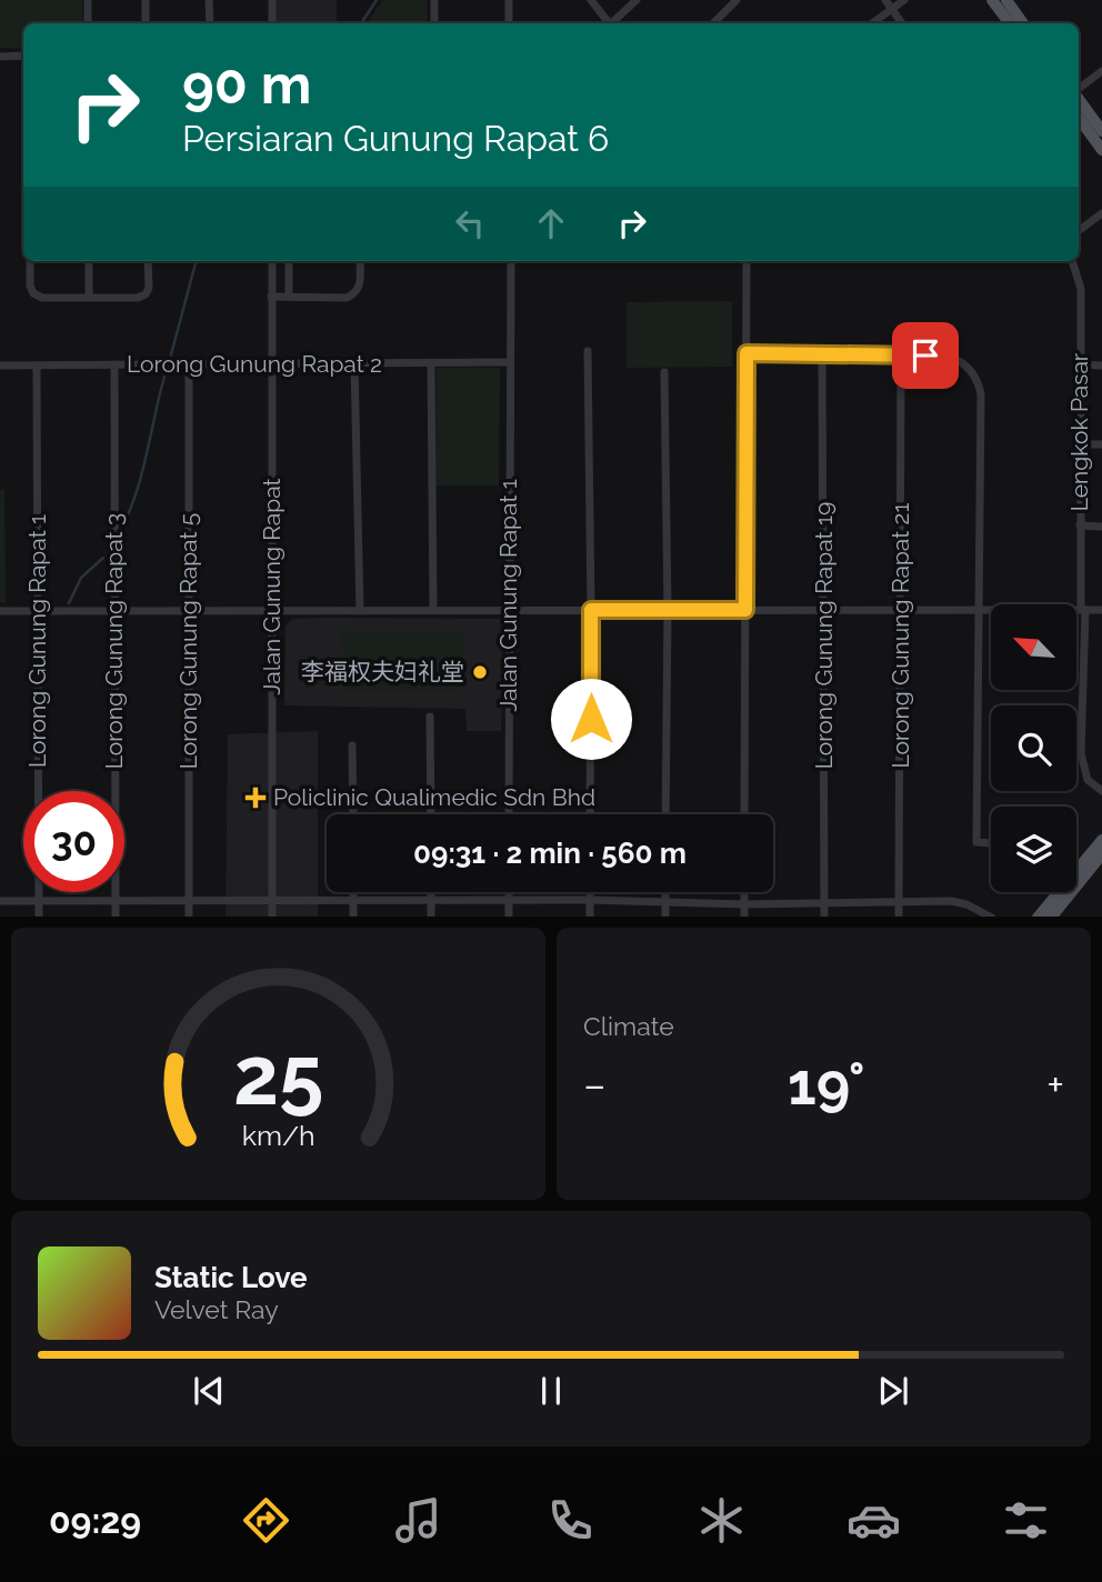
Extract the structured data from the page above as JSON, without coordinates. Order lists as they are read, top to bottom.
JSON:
{
  "streets": {
    "street": [
      "Lorong Gunung Rapat 2",
      "Lengkok Pasar",
      "Jalan Gunung Rapat",
      "Jalan Gunung Rapat 1",
      "Lorong Gunung Rapat 19",
      "Lorong Gunung Rapat 21",
      "Lorong Gunung Rapat 1",
      "Lorong Gunung Rapat 3",
      "Lorong Gunung Rapat 5"
    ]
  },
  "crossings": [
    ["Lorong Gunung Rapat 2", "Jalan Gunung Rapat"],
    ["Lorong Gunung Rapat 2", "Jalan Gunung Rapat 1"],
    ["Lorong Gunung Rapat 2", "Lorong Gunung Rapat 1"],
    ["Lorong Gunung Rapat 2", "Lorong Gunung Rapat 3"],
    ["Lorong Gunung Rapat 2", "Lorong Gunung Rapat 5"]
  ],
  "places": {
    "other": ["李福权夫妇礼堂"],
    "health": ["Policlinic Qualimedic Sdn Bhd"]
  },
  "north": "top left",
  "page": {
    "turn": ["90 m", "Persiaran Gunung Rapat 6"],
    "limit": "30",
    "trip": "09:31 · 2 min · 560 m",
    "tile": "Climate",
    "heat": ["−", "19°", "+"],
    "song": ["Static Love", "Velvet Ray"],
    "tabs": "09:29",
    "gauge": ["25", "km/h"]
  }
}
